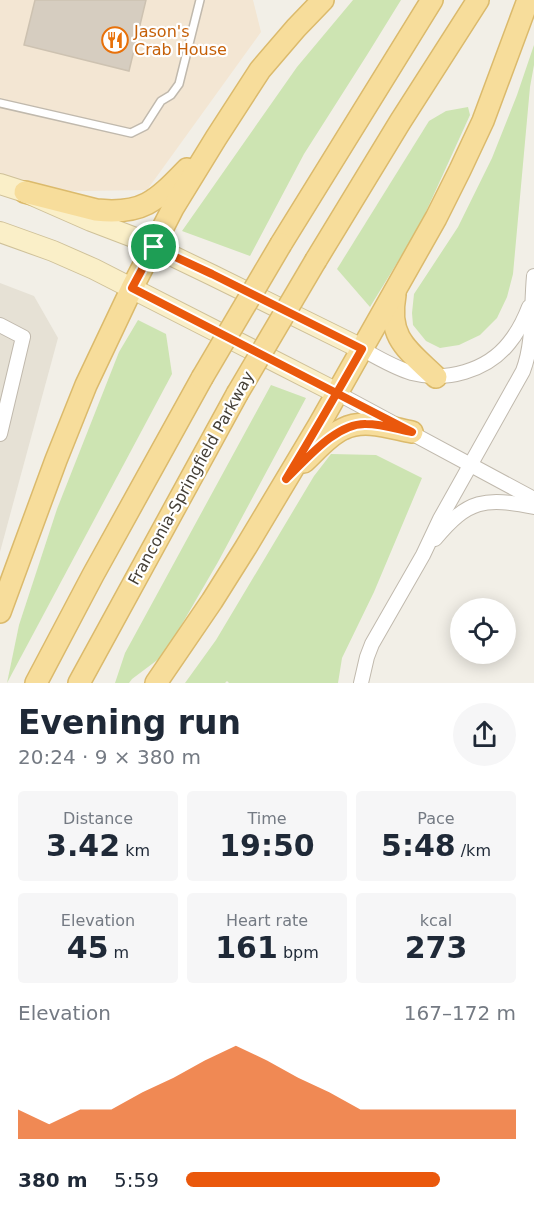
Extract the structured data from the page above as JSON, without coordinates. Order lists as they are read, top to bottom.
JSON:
{
  "streets": {
    "main road": ["Franconia-Springfield Parkway"]
  },
  "places": {
    "restaurant": ["Jason's Crab House"]
  },
  "page": {
    "heading": ["Evening run", "20:24 · 9 × 380 m"],
    "stats": [
      ["Distance", "3.42 km"],
      ["Time", "19:50"],
      ["Pace", "5:48 /km"],
      ["Elevation", "45 m"],
      ["Heart rate", "161 bpm"],
      ["kcal", "273"]
    ],
    "chart": ["Elevation", "167–172 m"],
    "list": [
      {
        "name": "380 m",
        "note": "5:59"
      }
    ]
  }
}
